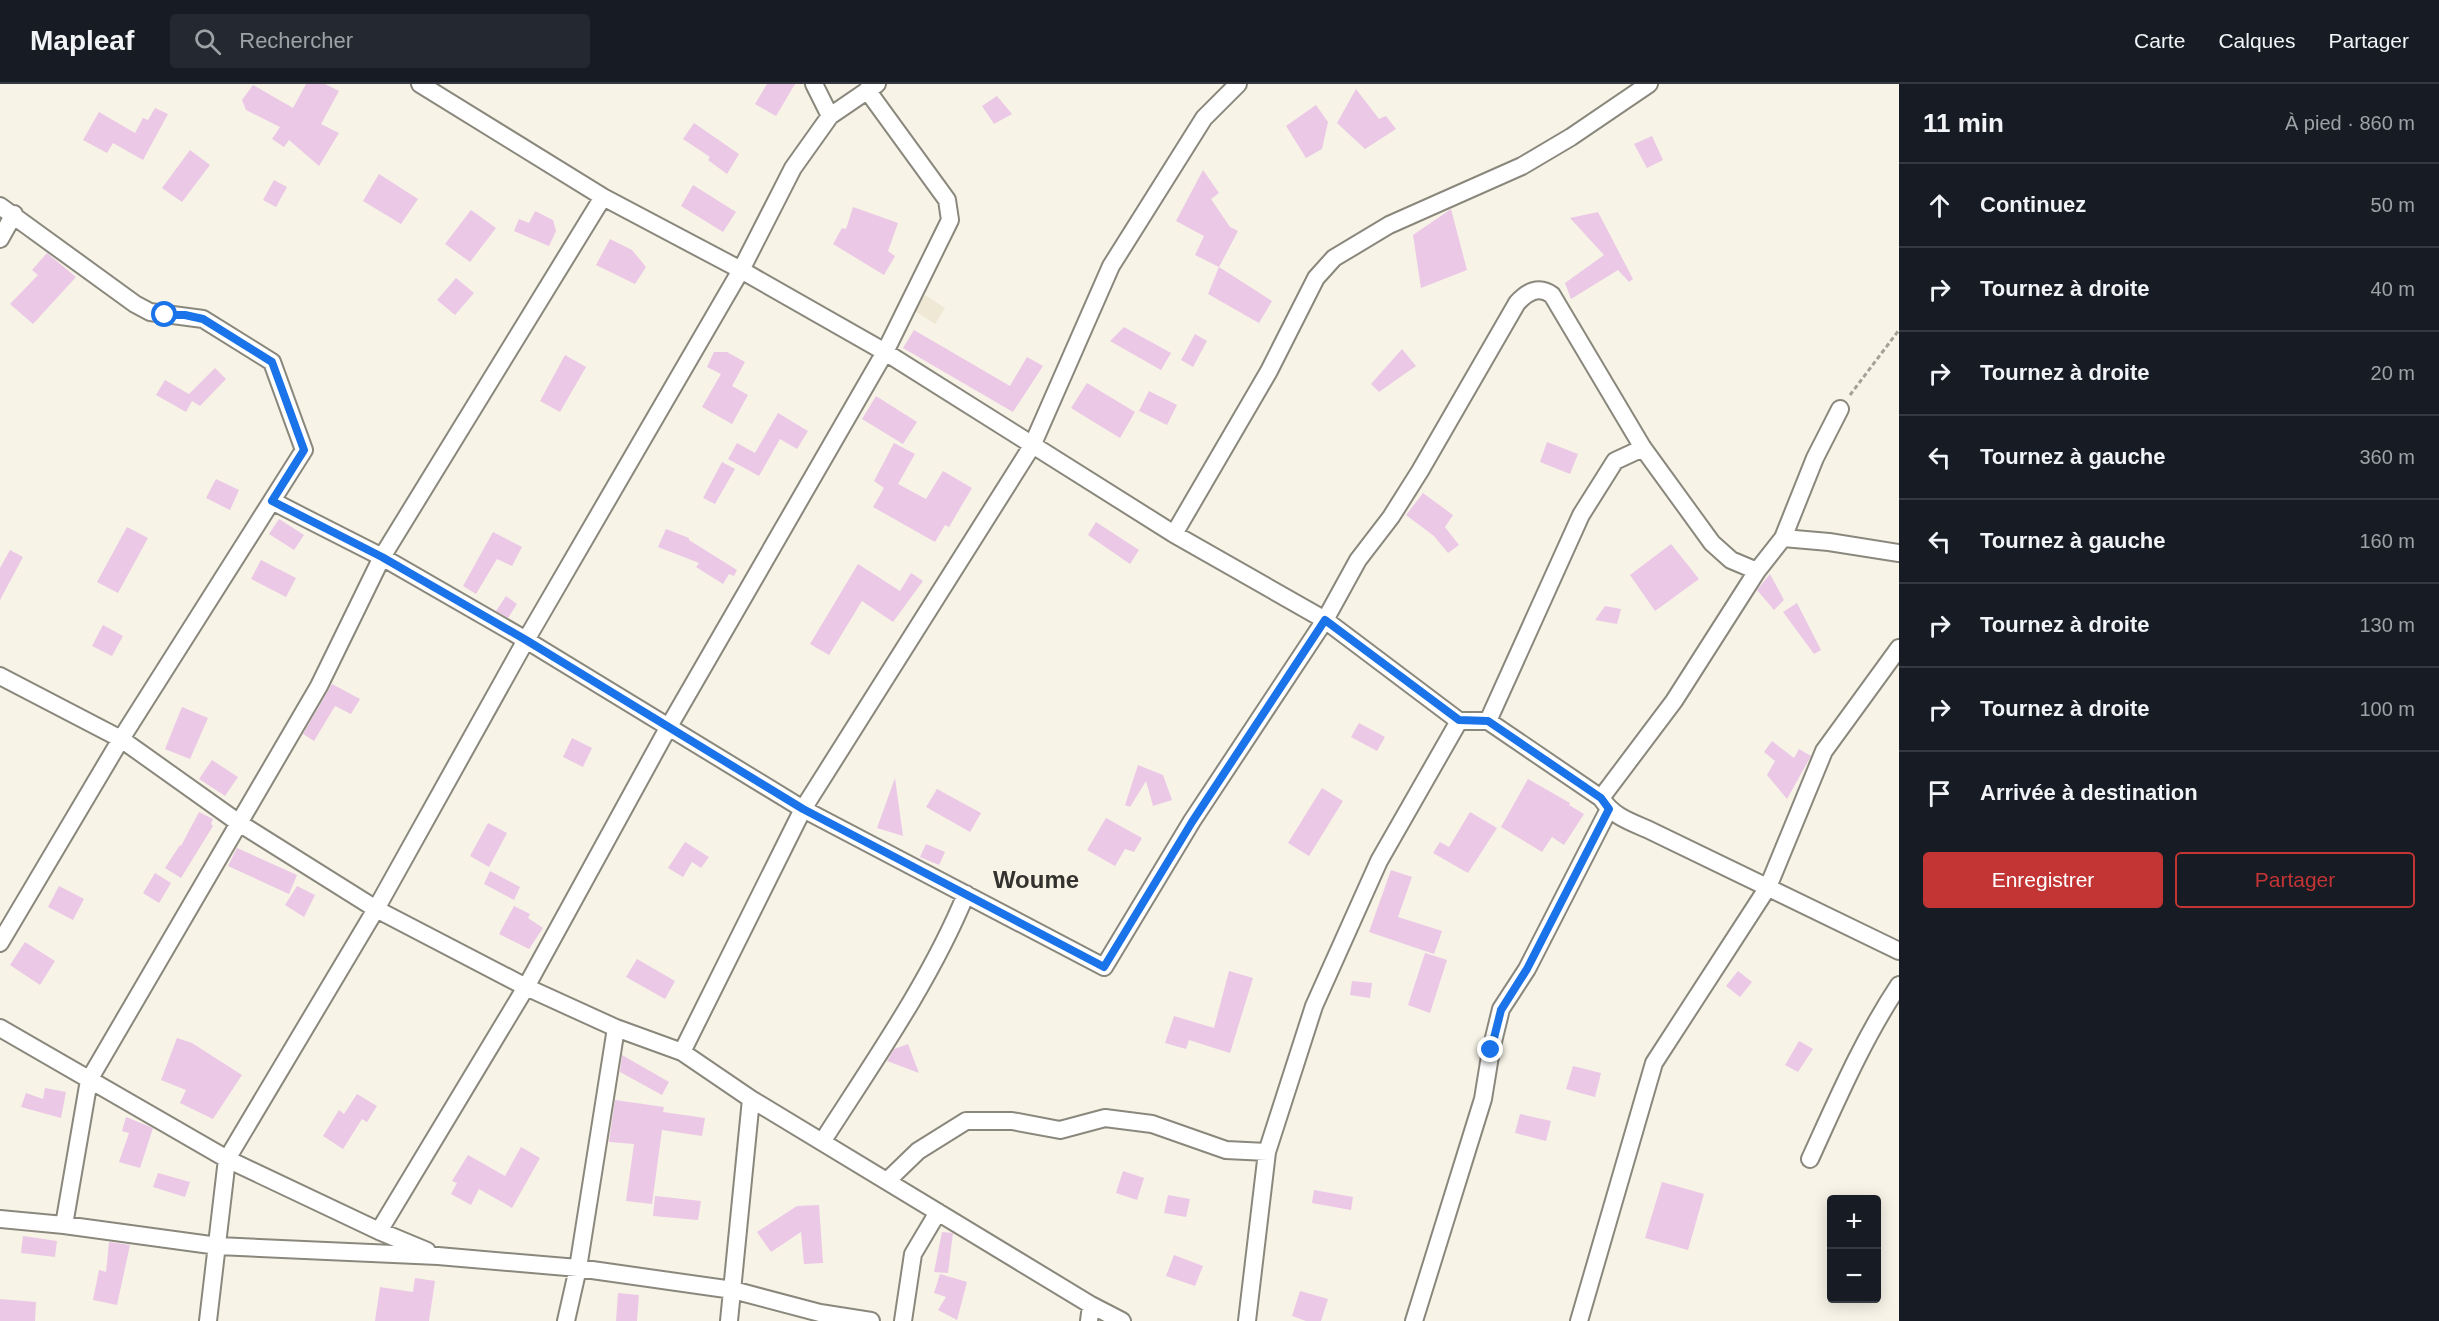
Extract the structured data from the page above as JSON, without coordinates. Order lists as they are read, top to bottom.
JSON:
{
  "districts": ["Woume"],
  "page": {
    "header": "Mapleaf",
    "search": "Rechercher",
    "nav": ["Carte", "Calques", "Partager"],
    "heading": ["11 min", "À pied · 860 m"],
    "list": [
      ["Continuez", "50 m"],
      ["Tournez à droite", "40 m"],
      ["Tournez à droite", "20 m"],
      ["Tournez à gauche", "360 m"],
      ["Tournez à gauche", "160 m"],
      ["Tournez à droite", "130 m"],
      ["Tournez à droite", "100 m"],
      "Arrivée à destination"
    ],
    "buttons": ["Enregistrer", "Partager"],
    "map_buttons": ["+", "−"]
  }
}
